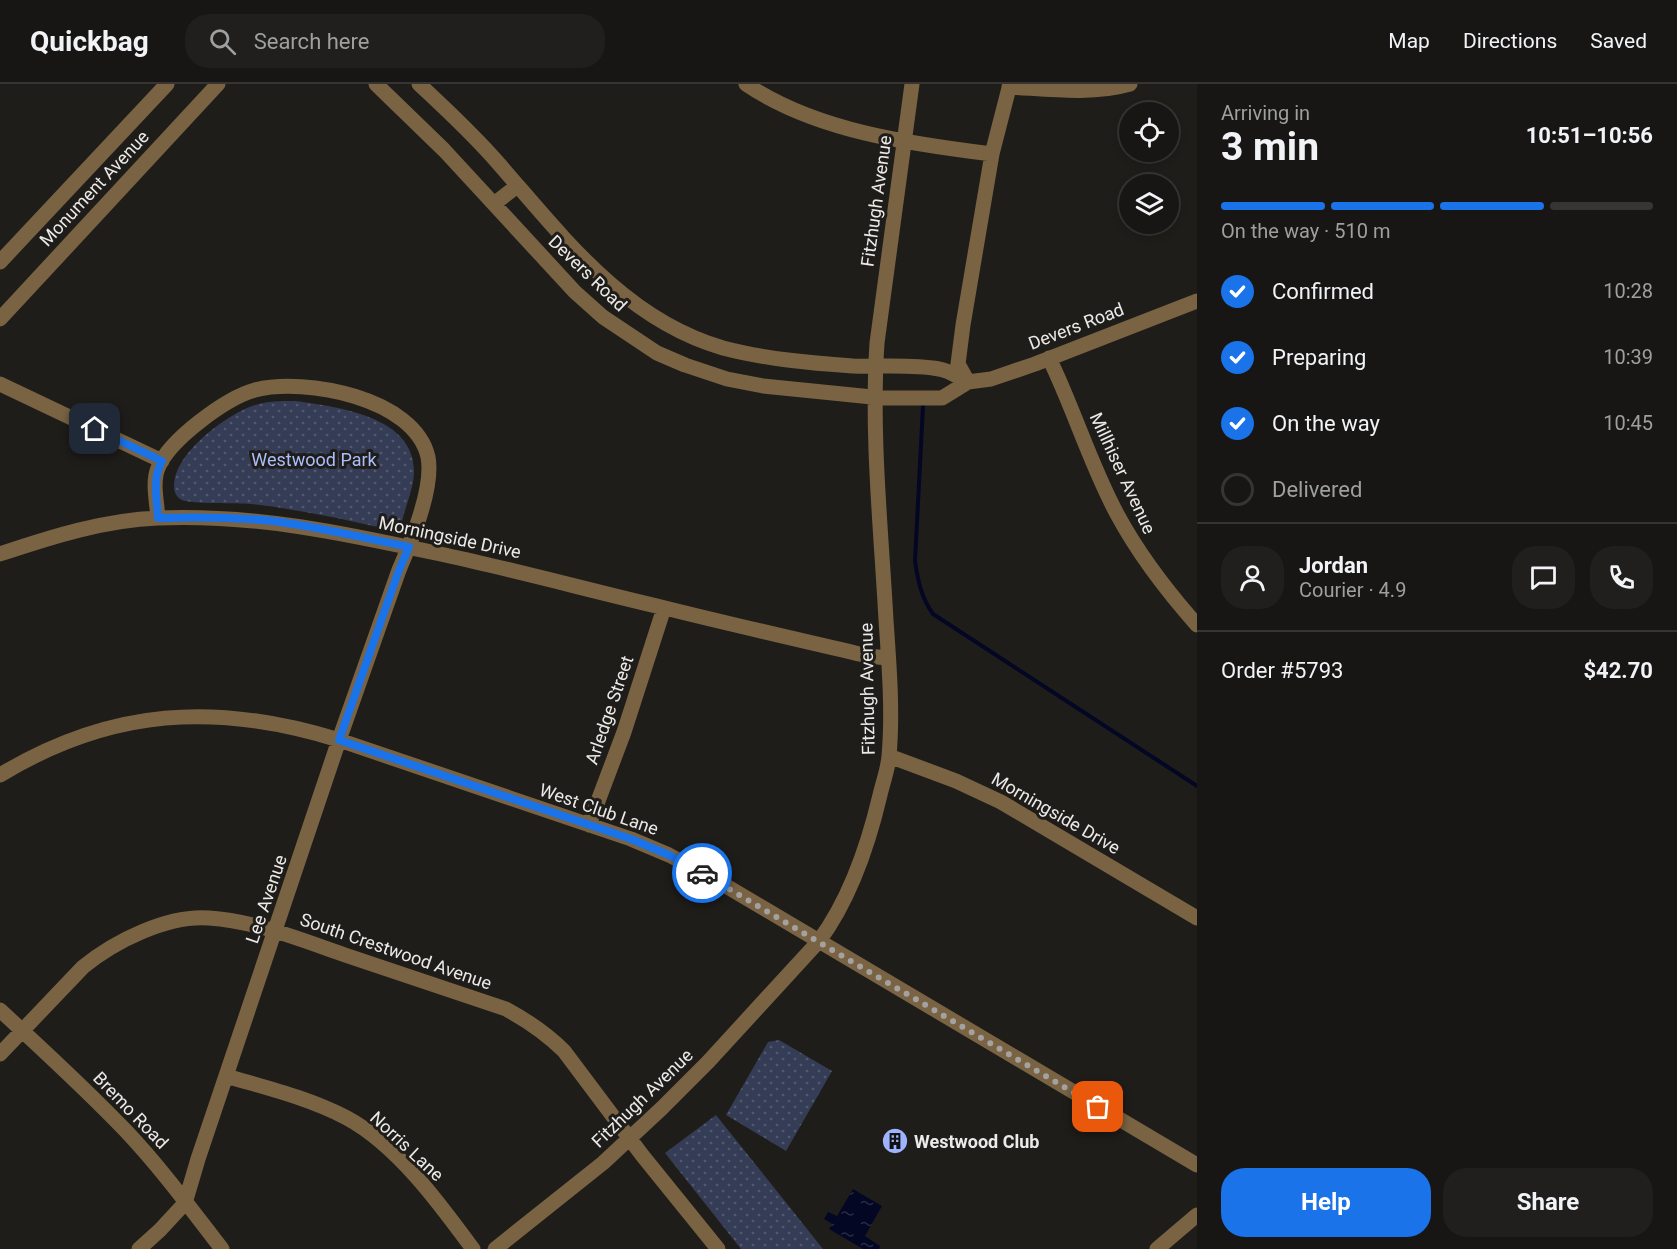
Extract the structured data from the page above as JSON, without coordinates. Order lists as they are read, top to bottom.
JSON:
{
  "streets": {
    "street": [
      "Monument Avenue",
      "Fitzhugh Avenue",
      "Devers Road",
      "Millhiser Avenue",
      "Morningside Drive",
      "Arledge Street",
      "West Club Lane",
      "Lee Avenue",
      "South Crestwood Avenue",
      "Bremo Road",
      "Norris Lane"
    ]
  },
  "crossings": [
    ["Fitzhugh Avenue", "Devers Road"],
    ["Fitzhugh Avenue", "Morningside Drive"],
    ["Fitzhugh Avenue", "West Club Lane"],
    ["Fitzhugh Avenue", "South Crestwood Avenue"],
    ["Devers Road", "Millhiser Avenue"],
    ["Morningside Drive", "Arledge Street"],
    ["Morningside Drive", "Lee Avenue"],
    ["Arledge Street", "West Club Lane"],
    ["West Club Lane", "Lee Avenue"],
    ["Lee Avenue", "South Crestwood Avenue"],
    ["Lee Avenue", "Bremo Road"],
    ["Lee Avenue", "Norris Lane"],
    ["South Crestwood Avenue", "Bremo Road"]
  ],
  "parks": ["Westwood Park"],
  "places": {
    "building": ["Westwood Club"]
  },
  "page": {
    "header": "Quickbag",
    "search": "Search here",
    "nav": ["Map", "Directions", "Saved"],
    "heading": ["3 min", "Arriving in", "10:51–10:56"],
    "panel": [
      "Jordan",
      "Courier · 4.9",
      "Order #5793",
      "$42.70"
    ],
    "bar": "On the way · 510 m",
    "list": [
      ["Confirmed", "10:28"],
      ["Preparing", "10:39"],
      ["On the way", "10:45"],
      "Delivered"
    ],
    "buttons": ["Help", "Share"]
  }
}
